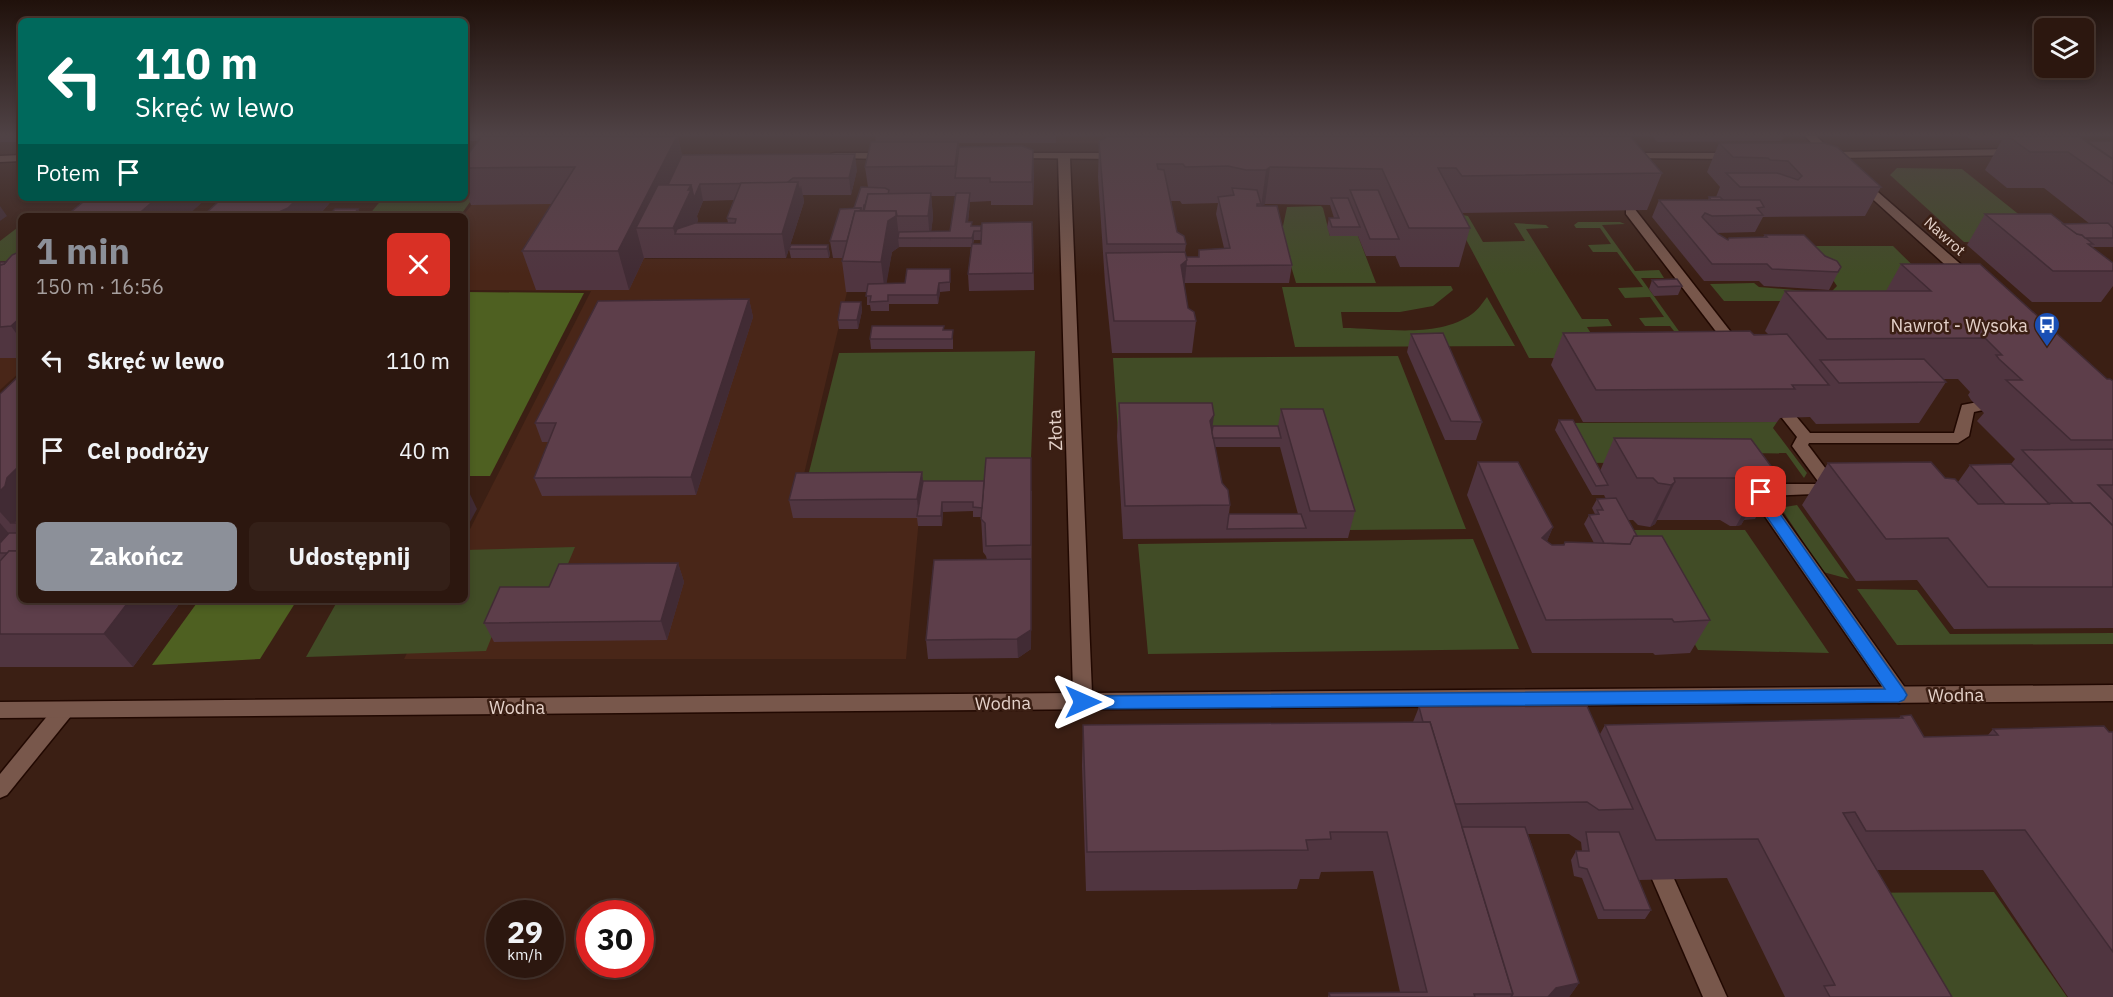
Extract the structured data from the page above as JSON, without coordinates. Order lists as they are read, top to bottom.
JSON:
{
  "streets": {
    "street": ["Nawrot", "Złota", "Wodna"]
  },
  "crossings": [
    ["Złota", "Wodna"]
  ],
  "places": {
    "bus stop": ["Nawrot - Wysoka"]
  },
  "page": {
    "turn": ["110 m", "Skręć w lewo"],
    "then": "Potem",
    "heading": ["1 min", "150 m · 16:56"],
    "list": [
      {
        "name": "Skręć w lewo",
        "value": "110 m"
      },
      {
        "name": "Cel podróży",
        "value": "40 m"
      }
    ],
    "buttons": ["Zakończ", "Udostępnij"],
    "speed": "29 km/h",
    "limit": "30"
  }
}
